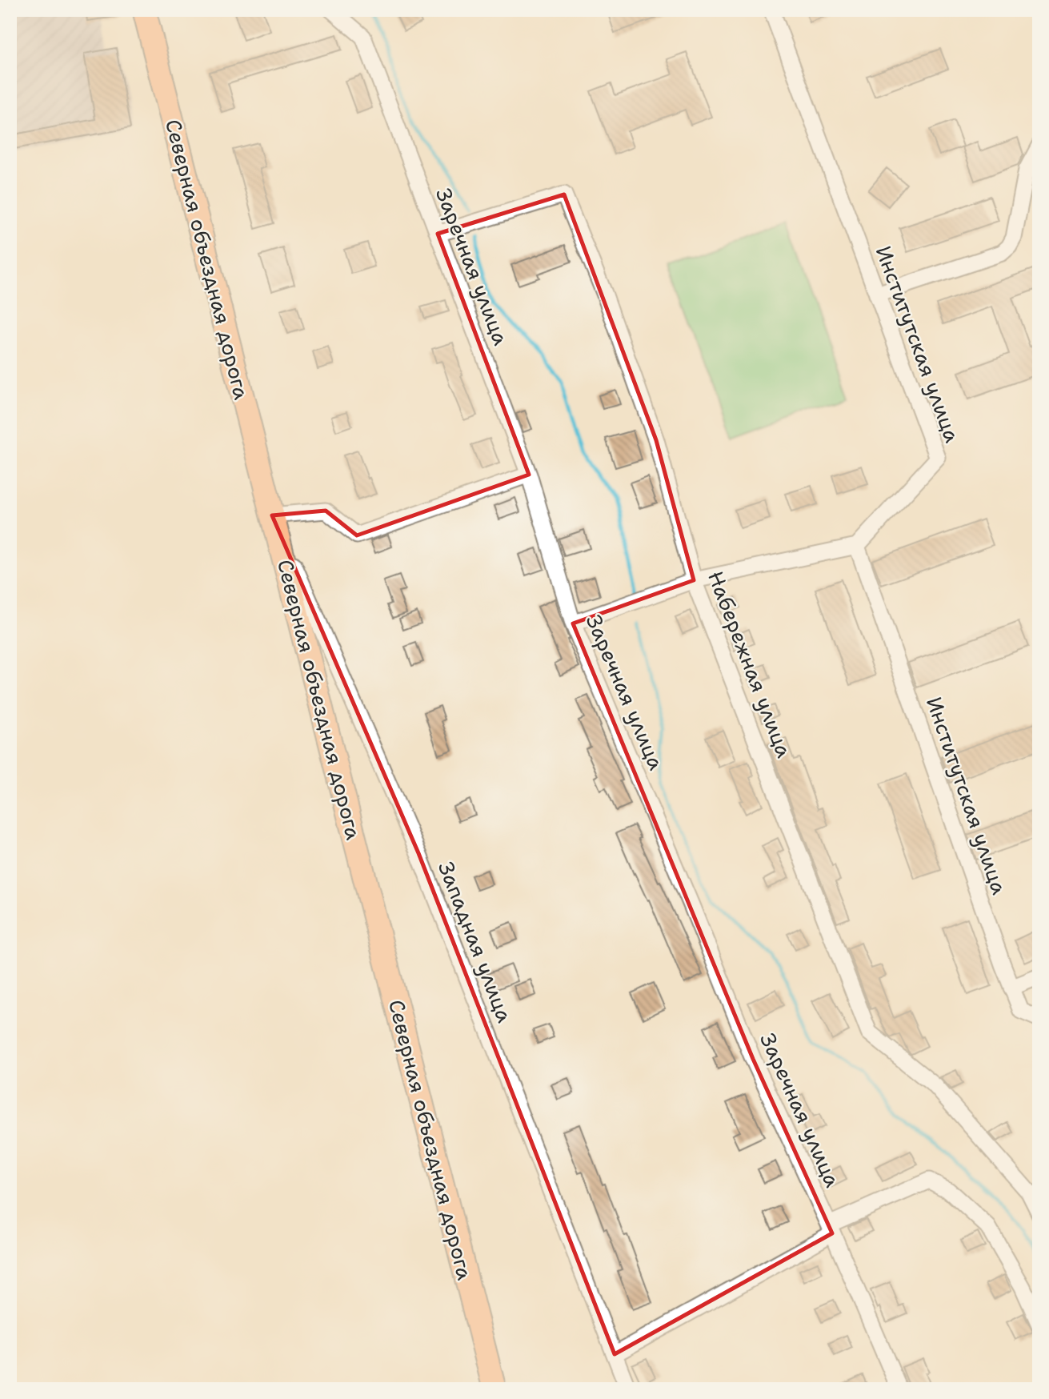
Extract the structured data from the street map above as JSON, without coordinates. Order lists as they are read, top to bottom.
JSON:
{
  "streets": {
    "highway": ["Северная объездная дорога"],
    "street": [
      "Заречная улица",
      "Институтская улица",
      "Набережная улица",
      "Западная улица"
    ]
  },
  "crossings": [
    ["Северная объездная дорога", "Западная улица"],
    ["Заречная улица", "Набережная улица"]
  ]
}
